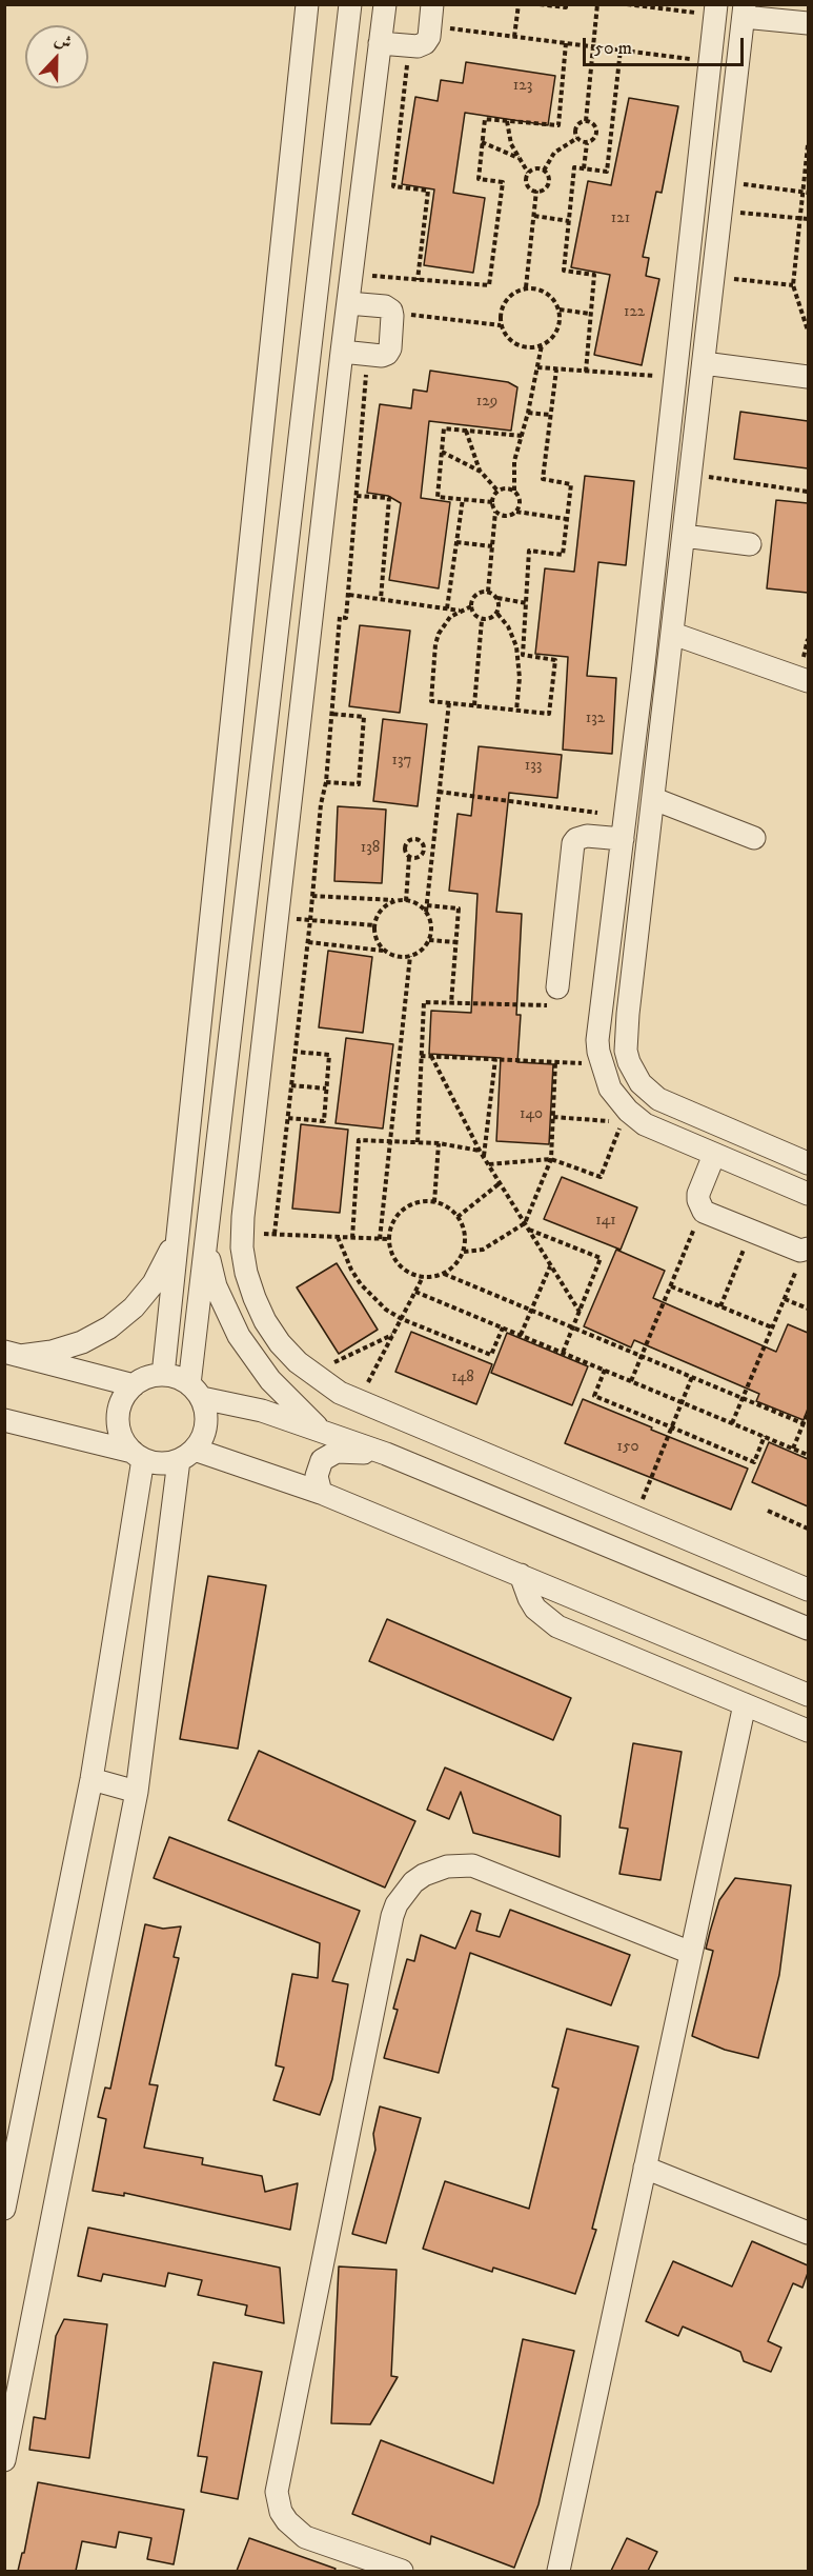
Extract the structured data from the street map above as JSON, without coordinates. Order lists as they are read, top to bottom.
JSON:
{
  "house_numbers": [
    "123",
    "121",
    "122",
    "129",
    "132",
    "137",
    "133",
    "138",
    "140",
    "141",
    "148",
    "150"
  ],
  "scale_bar": "50 m",
  "north": "top"
}
